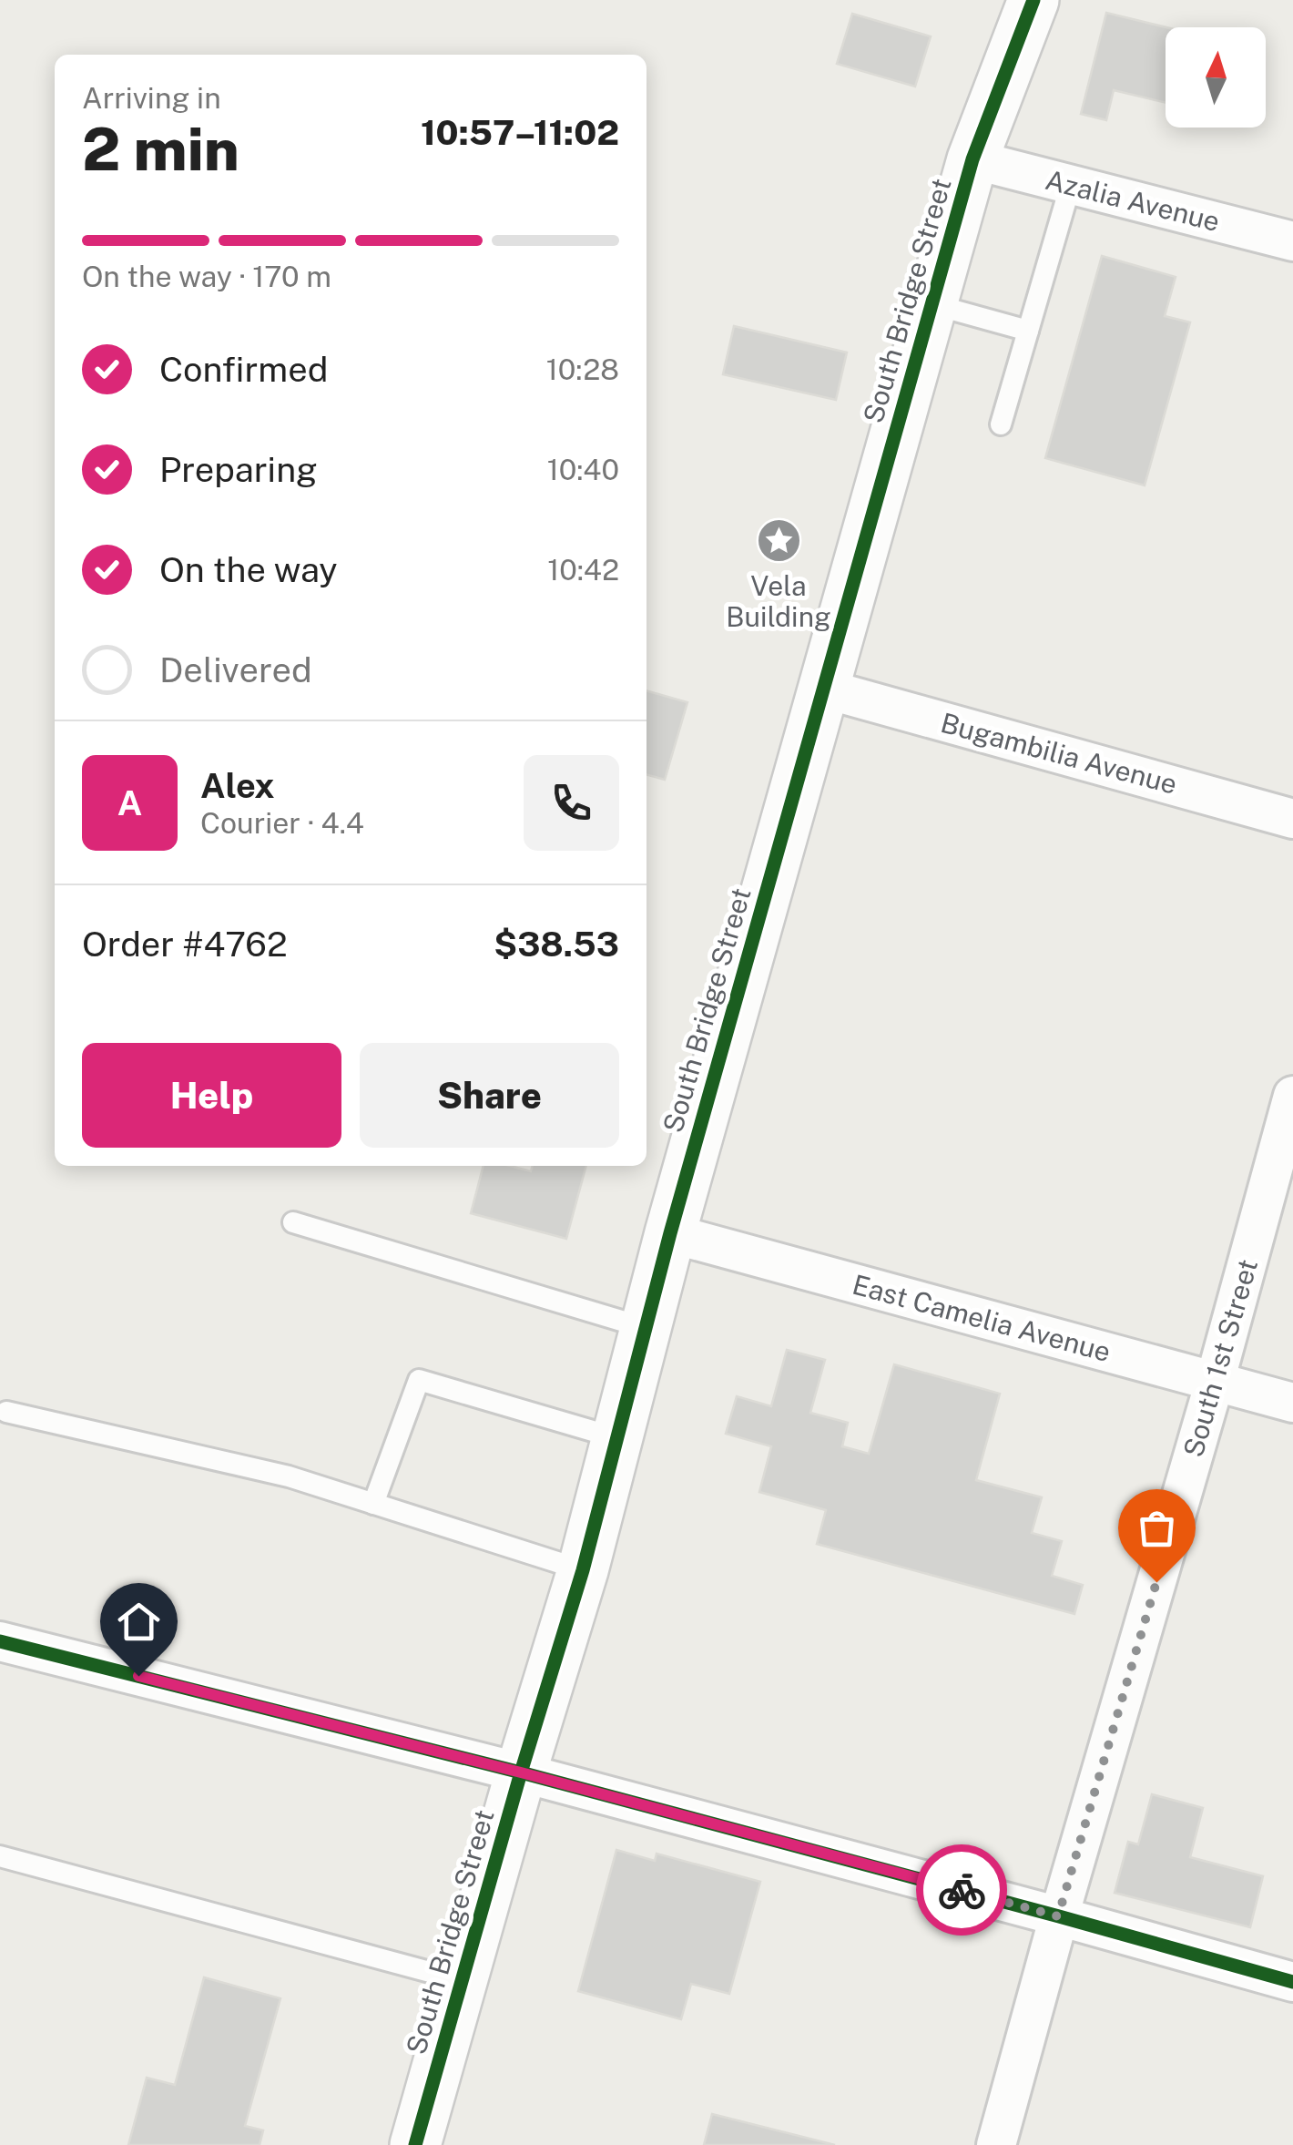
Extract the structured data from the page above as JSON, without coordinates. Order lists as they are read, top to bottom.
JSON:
{
  "streets": {
    "street": [
      "Azalia Avenue",
      "South Bridge Street",
      "Bugambilia Avenue",
      "East Camelia Avenue",
      "South 1st Street"
    ]
  },
  "crossings": [
    ["Azalia Avenue", "South Bridge Street"],
    ["South Bridge Street", "Bugambilia Avenue"],
    ["South Bridge Street", "East Camelia Avenue"],
    ["East Camelia Avenue", "South 1st Street"]
  ],
  "places": {
    "place": ["Vela Building"]
  },
  "north": "top",
  "page": {
    "heading": ["2 min", "Arriving in", "10:57–11:02"],
    "panel": [
      "Alex",
      "Courier · 4.4",
      "Order #4762",
      "$38.53"
    ],
    "bar": "On the way · 170 m",
    "list": [
      ["Confirmed", "10:28"],
      ["Preparing", "10:40"],
      ["On the way", "10:42"],
      "Delivered"
    ],
    "round": "A",
    "buttons": ["Help", "Share"]
  }
}
